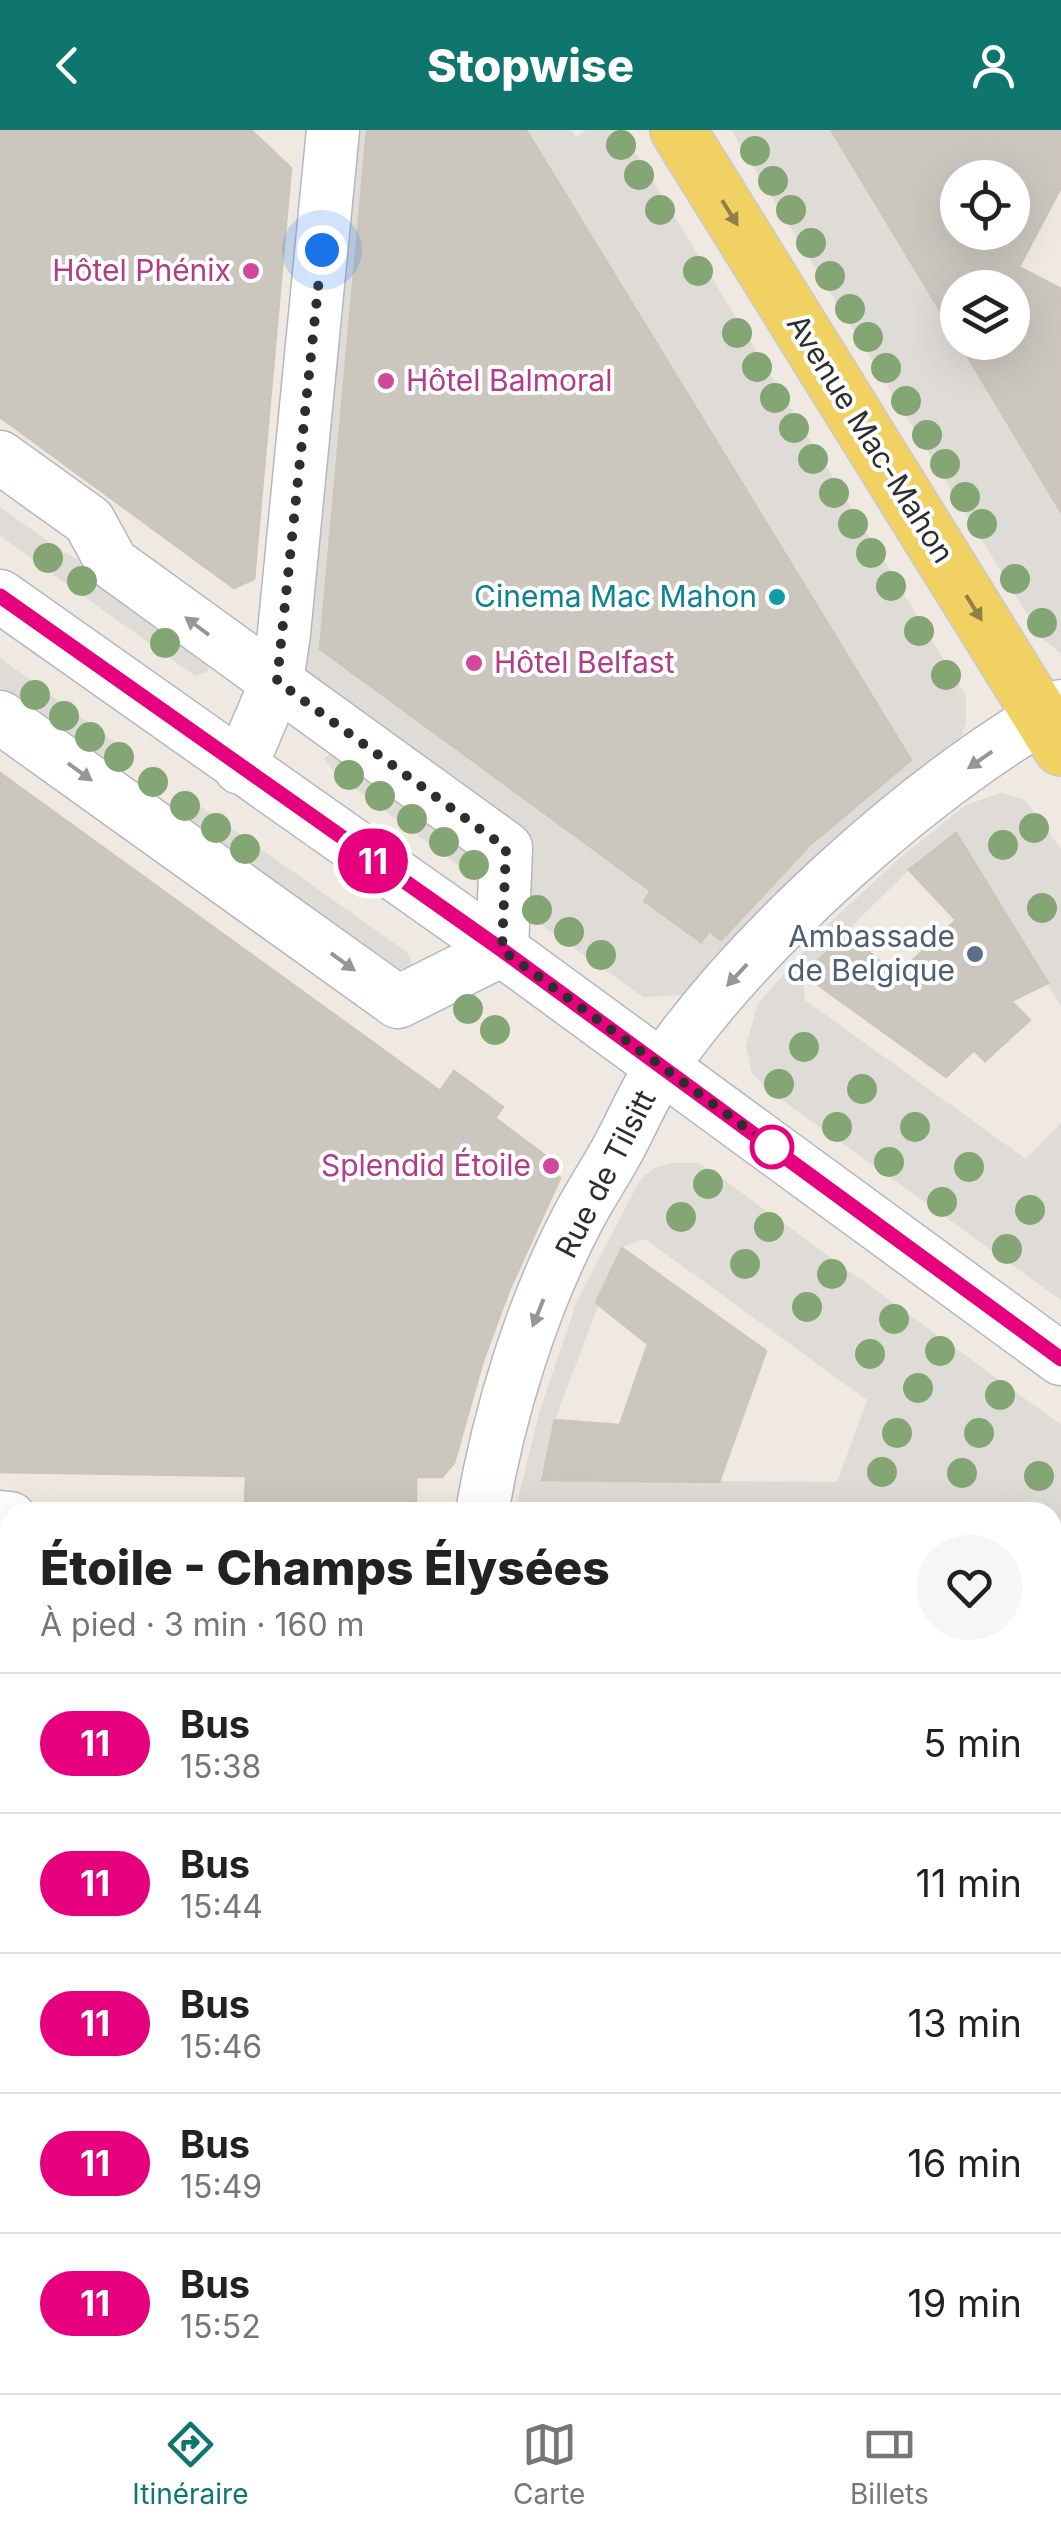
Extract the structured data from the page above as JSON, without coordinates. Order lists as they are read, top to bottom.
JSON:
{
  "streets": {
    "main road": ["Avenue Mac-Mahon"],
    "street": ["Rue de Tilsitt"]
  },
  "crossings": [
    ["Avenue Mac-Mahon", "Rue de Tilsitt"]
  ],
  "one_way": ["Avenue Mac-Mahon", "Rue de Tilsitt"],
  "places": [
    "Hôtel Phénix",
    "Hôtel Balmoral",
    "Cinema Mac Mahon",
    "Hôtel Belfast",
    "Ambassade de Belgique",
    "Splendid Étoile"
  ],
  "lines": ["bus line 11"],
  "page": {
    "header": "Stopwise",
    "on_map": "11",
    "heading": ["Étoile - Champs Élysées", "À pied · 3 min · 160 m"],
    "list": [
      {
        "mark": "11",
        "name": "Bus",
        "note": "15:38",
        "value": "5 min"
      },
      {
        "mark": "11",
        "name": "Bus",
        "note": "15:44",
        "value": "11 min"
      },
      {
        "mark": "11",
        "name": "Bus",
        "note": "15:46",
        "value": "13 min"
      },
      {
        "mark": "11",
        "name": "Bus",
        "note": "15:49",
        "value": "16 min"
      },
      {
        "mark": "11",
        "name": "Bus",
        "note": "15:52",
        "value": "19 min"
      }
    ],
    "tabs": ["Itinéraire", "Carte", "Billets"]
  }
}
